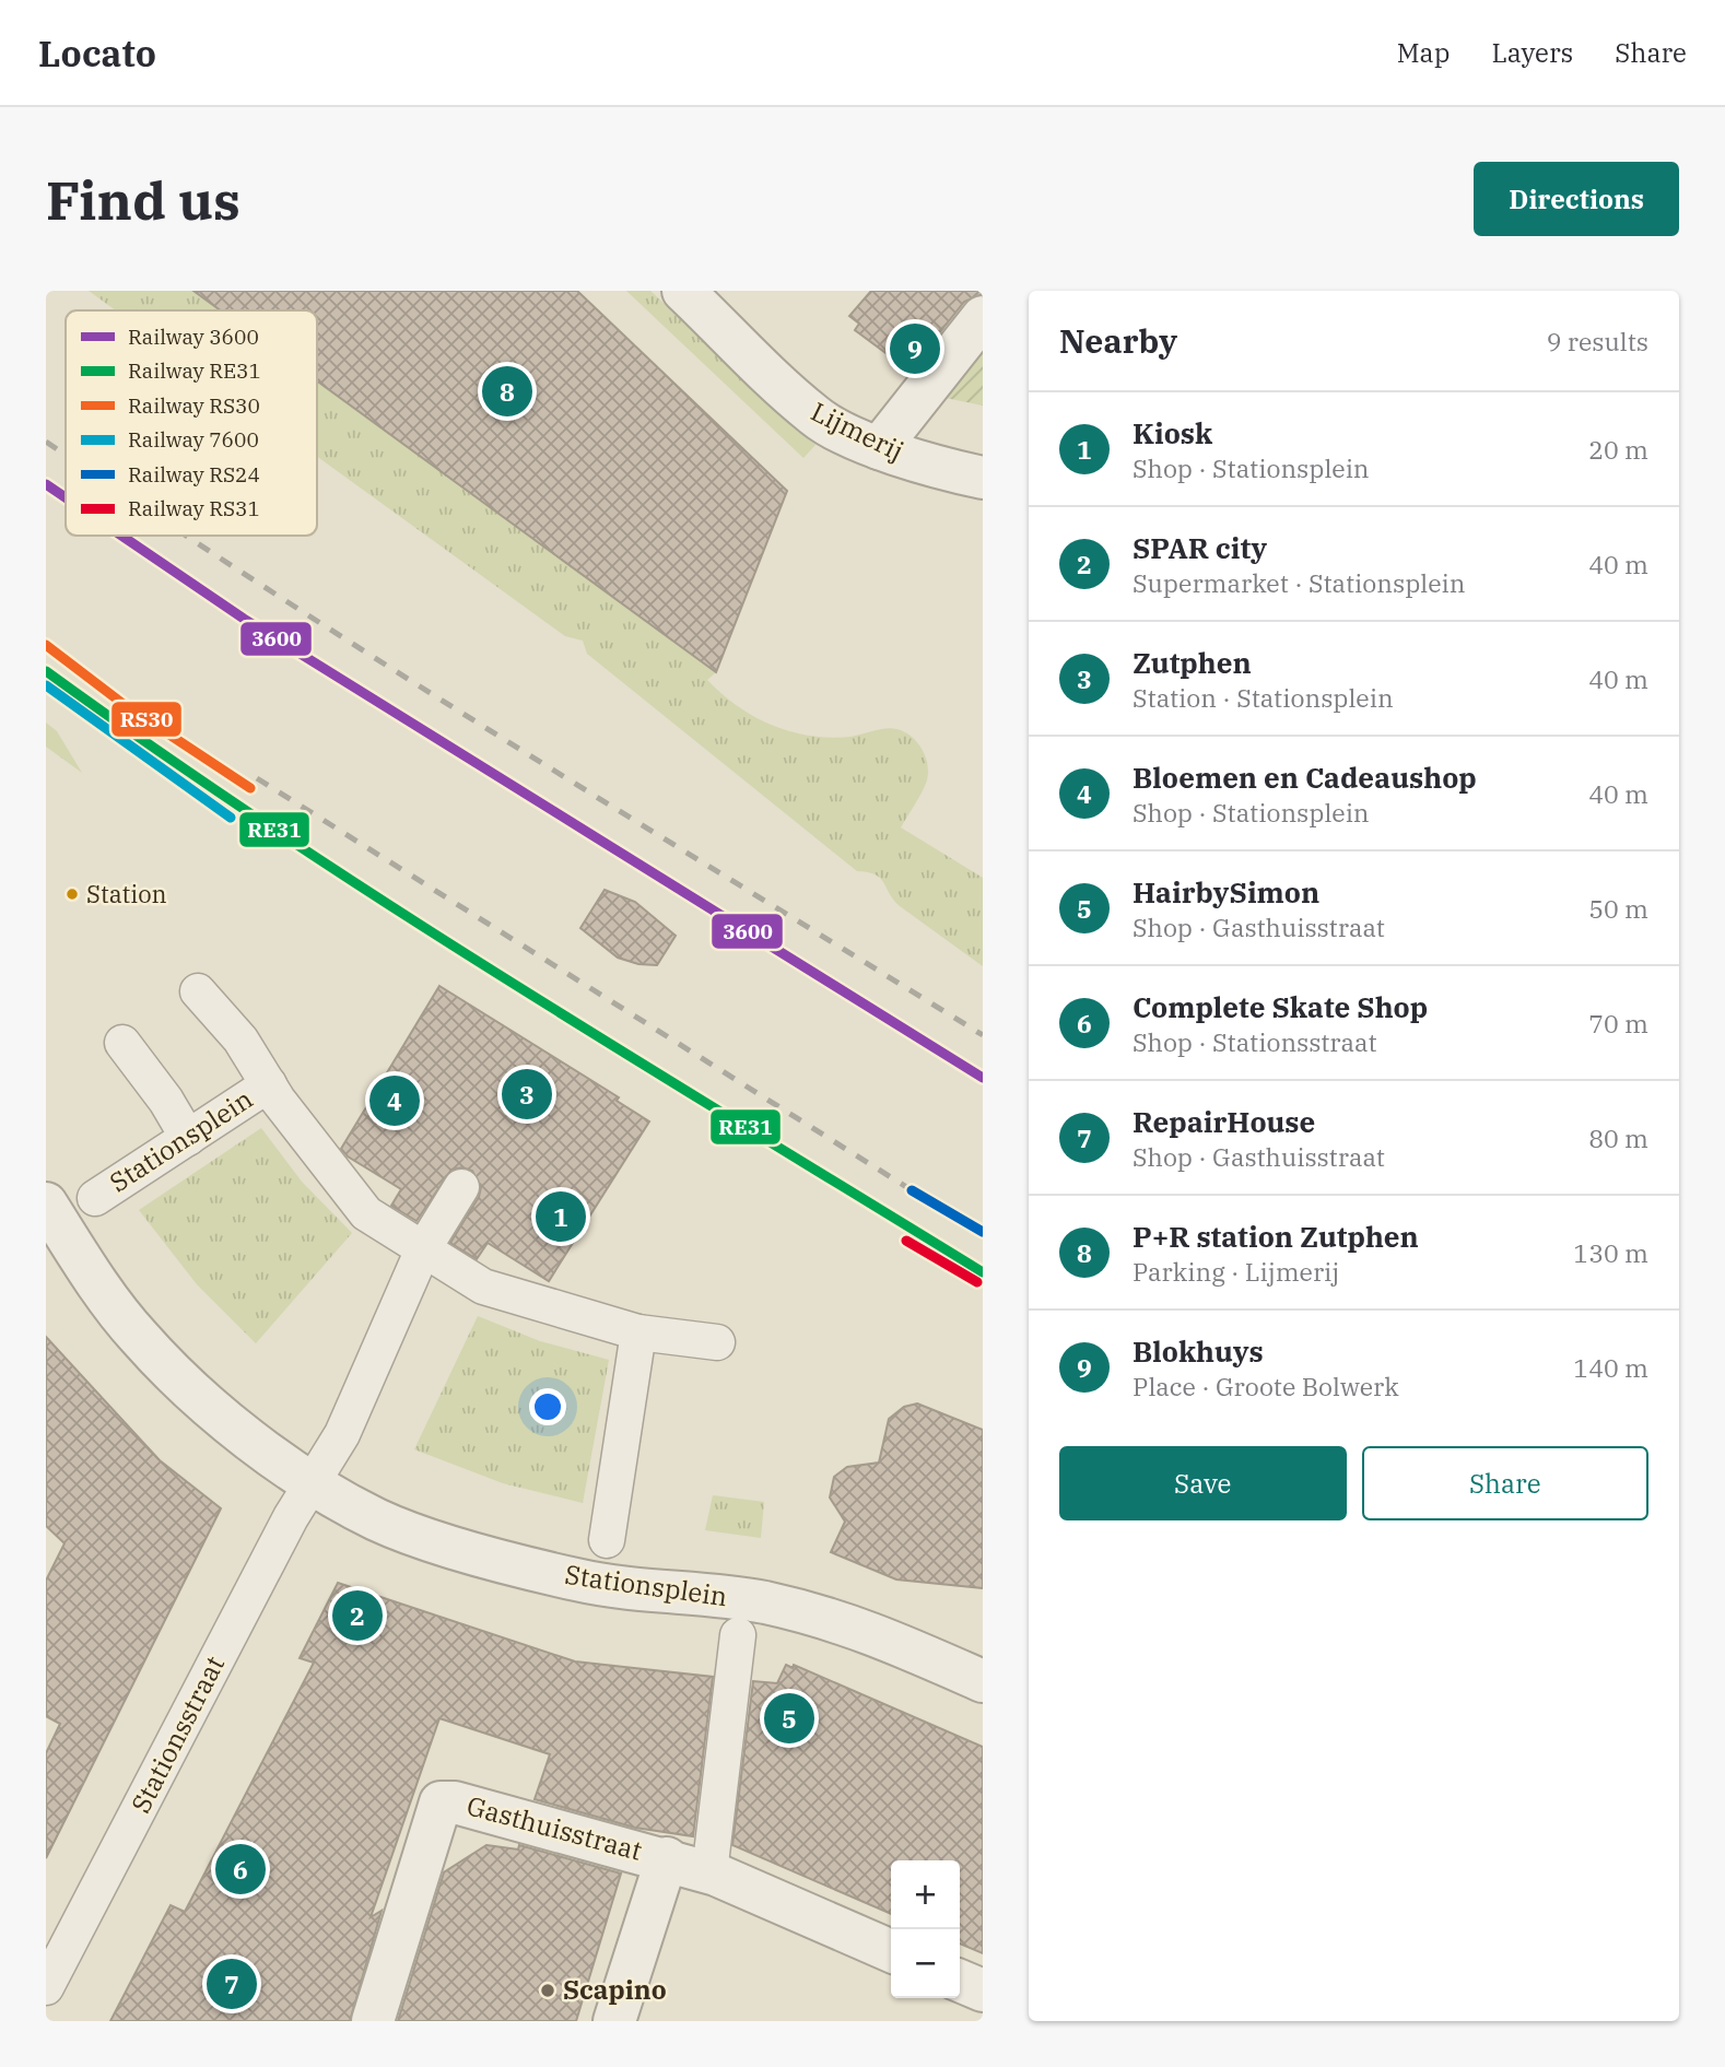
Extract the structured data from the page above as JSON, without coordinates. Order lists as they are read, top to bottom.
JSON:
{
  "streets": {
    "street": [
      "Lijmerij",
      "Stationsplein",
      "Stationsstraat",
      "Gasthuisstraat"
    ]
  },
  "crossings": [
    ["Stationsplein", "Stationsstraat"]
  ],
  "places": ["Station", "Scapino"],
  "lines": [
    "rail line 3600",
    "rail line RS30",
    "rail line RE31",
    "rail line 7600",
    "rail line RS24",
    "rail line RS31"
  ],
  "legend": [
    "Railway 3600",
    "Railway RE31",
    "Railway RS30",
    "Railway 7600",
    "Railway RS24",
    "Railway RS31"
  ],
  "page": {
    "header": "Locato",
    "nav": ["Map", "Layers", "Share"],
    "buttons": [
      "Directions",
      ["Save", "Share"]
    ],
    "title": "Find us",
    "heading": ["Nearby", "9 results"],
    "pins": [
      "9",
      "8",
      "3",
      "4",
      "1",
      "2",
      "5",
      "6",
      "7"
    ],
    "list": [
      {
        "mark": "1",
        "name": "Kiosk",
        "note": "Shop · Stationsplein",
        "value": "20 m"
      },
      {
        "mark": "2",
        "name": "SPAR city",
        "note": "Supermarket · Stationsplein",
        "value": "40 m"
      },
      {
        "mark": "3",
        "name": "Zutphen",
        "note": "Station · Stationsplein",
        "value": "40 m"
      },
      {
        "mark": "4",
        "name": "Bloemen en Cadeaushop",
        "note": "Shop · Stationsplein",
        "value": "40 m"
      },
      {
        "mark": "5",
        "name": "HairbySimon",
        "note": "Shop · Gasthuisstraat",
        "value": "50 m"
      },
      {
        "mark": "6",
        "name": "Complete Skate Shop",
        "note": "Shop · Stationsstraat",
        "value": "70 m"
      },
      {
        "mark": "7",
        "name": "RepairHouse",
        "note": "Shop · Gasthuisstraat",
        "value": "80 m"
      },
      {
        "mark": "8",
        "name": "P+R station Zutphen",
        "note": "Parking · Lijmerij",
        "value": "130 m"
      },
      {
        "mark": "9",
        "name": "Blokhuys",
        "note": "Place · Groote Bolwerk",
        "value": "140 m"
      }
    ],
    "map_buttons": ["+", "−"]
  }
}
